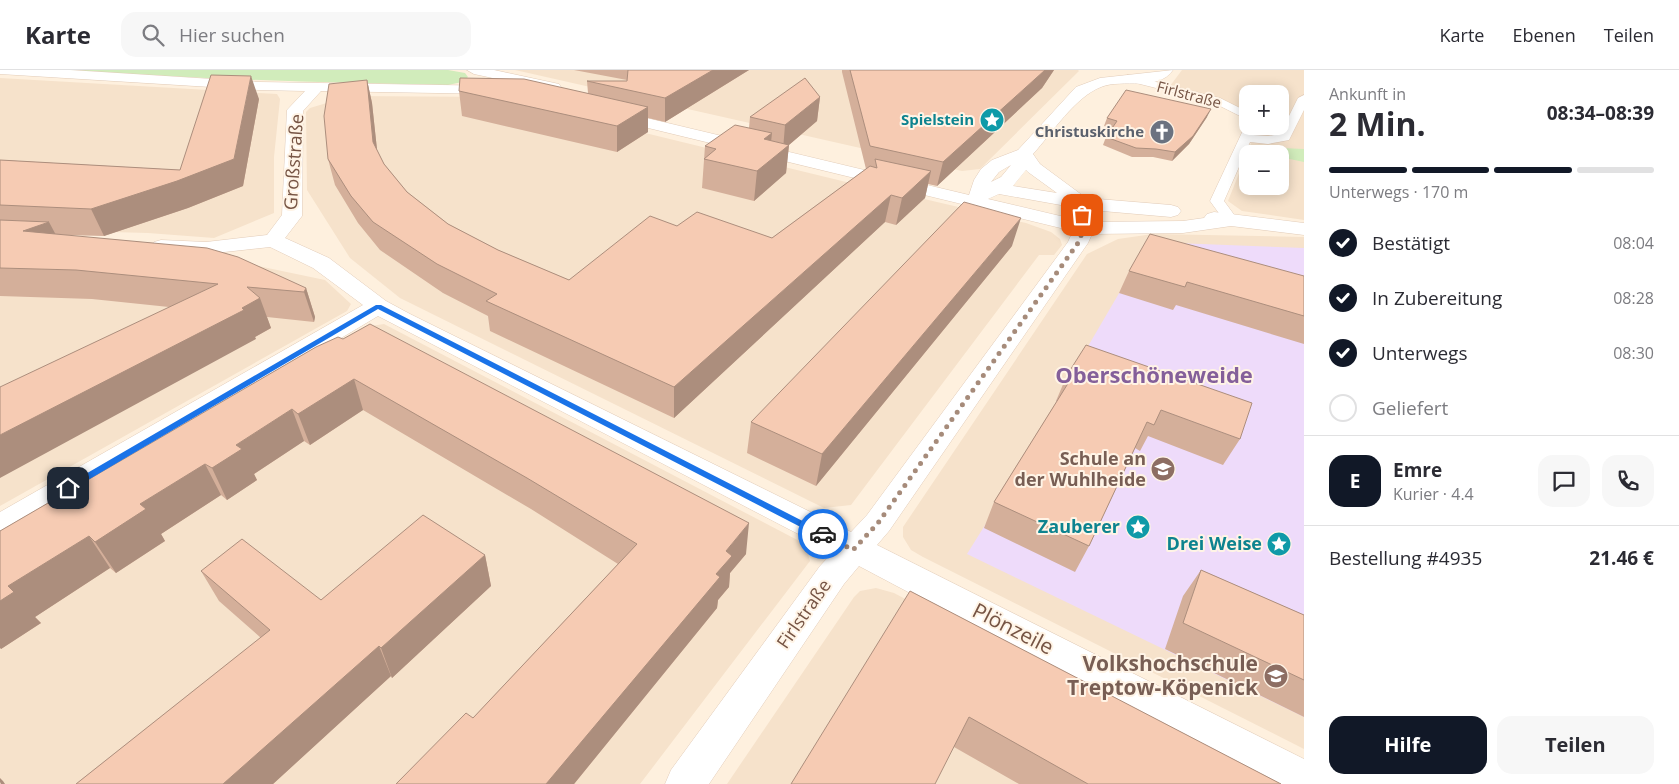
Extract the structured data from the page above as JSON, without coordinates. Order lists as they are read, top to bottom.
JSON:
{
  "streets": {
    "street": ["Firlstraße", "Großstraße", "Plönzeile"]
  },
  "crossings": [
    ["Firlstraße", "Plönzeile"]
  ],
  "districts": ["Oberschöneweide"],
  "places": {
    "place": ["Spielstein", "Zauberer", "Drei Weise"],
    "church": ["Christuskirche"],
    "school or university": ["Schule an der Wuhlheide", "Volkshochschule Treptow-Köpenick"]
  },
  "page": {
    "header": "Karte",
    "search": "Hier suchen",
    "nav": ["Karte", "Ebenen", "Teilen"],
    "heading": ["2 Min.", "Ankunft in", "08:34–08:39"],
    "panel": [
      "Emre",
      "Kurier · 4.4",
      "Bestellung #4935",
      "21.46 €"
    ],
    "map_buttons": ["+", "−"],
    "bar": "Unterwegs · 170 m",
    "list": [
      ["Bestätigt", "08:04"],
      ["In Zubereitung", "08:28"],
      ["Unterwegs", "08:30"],
      "Geliefert"
    ],
    "round": "E",
    "buttons": ["Hilfe", "Teilen"]
  }
}
